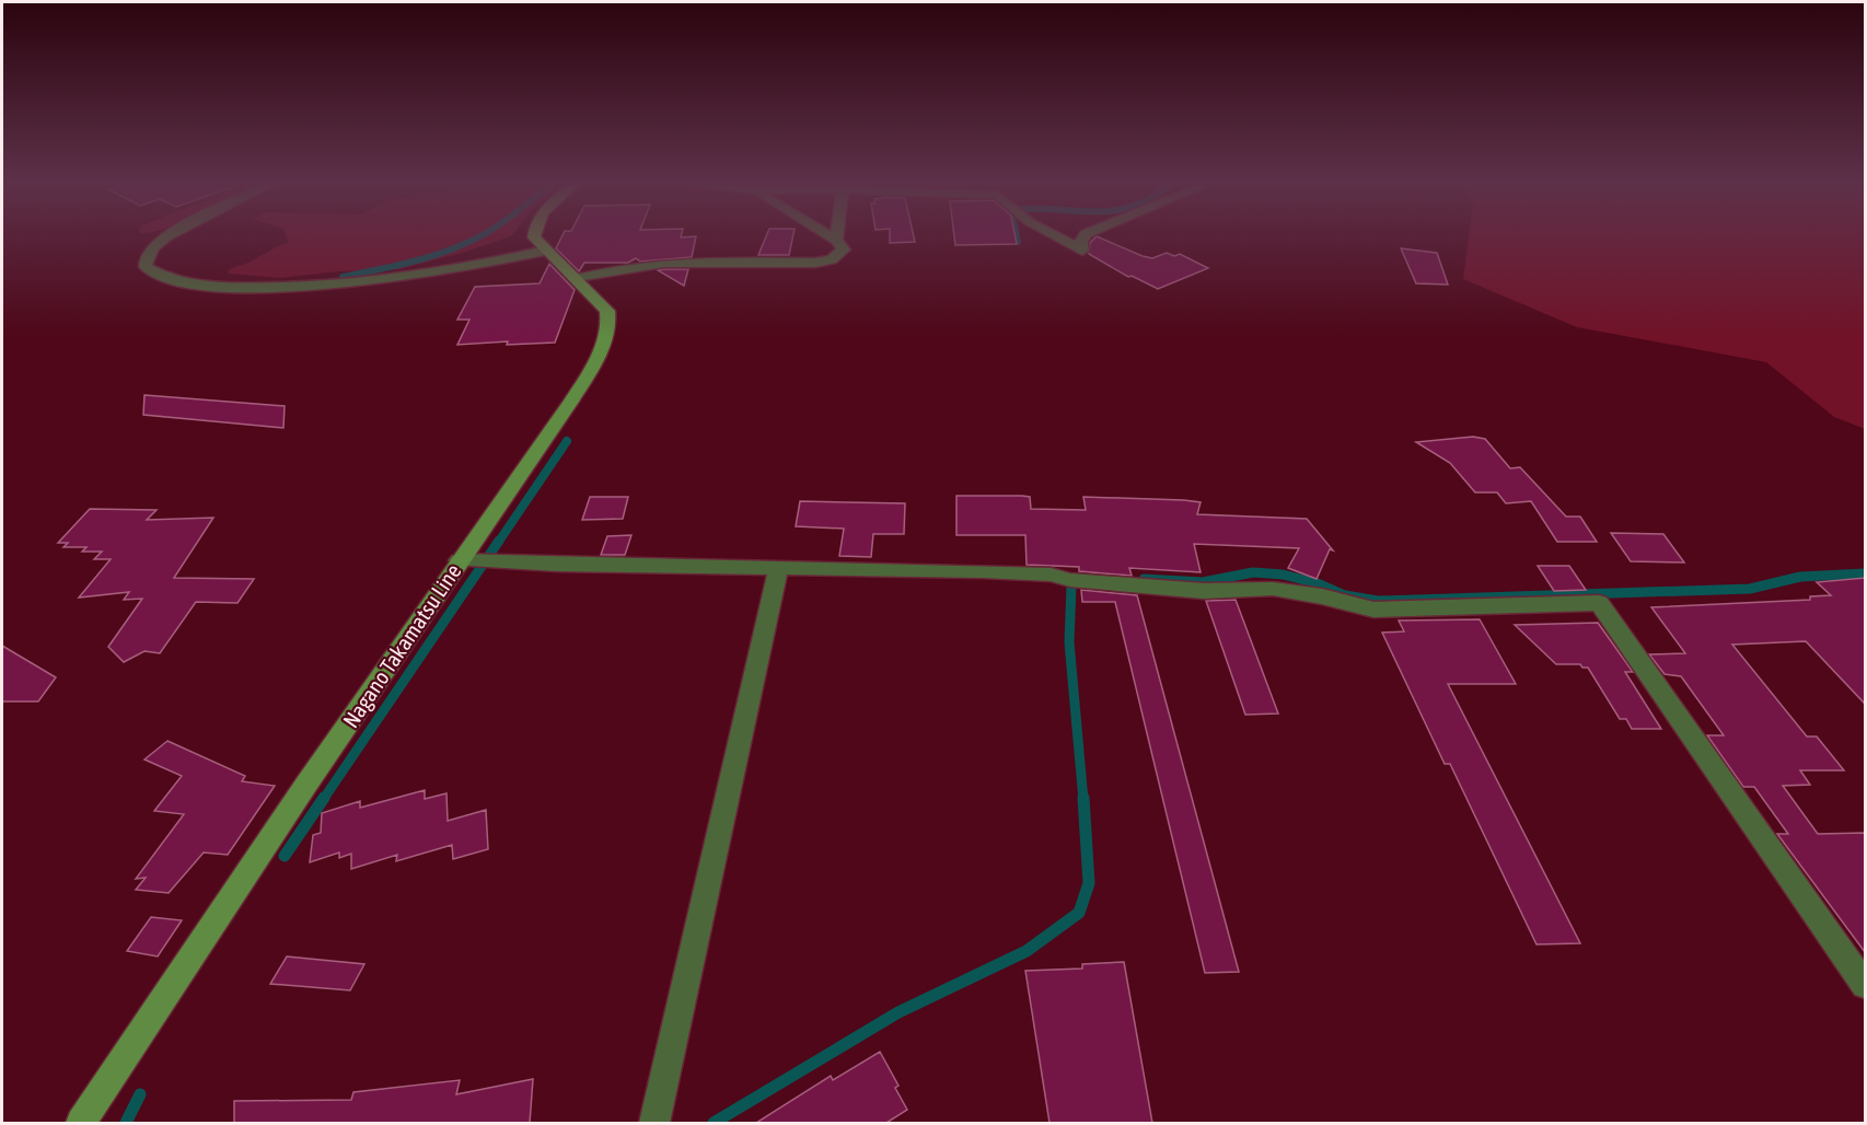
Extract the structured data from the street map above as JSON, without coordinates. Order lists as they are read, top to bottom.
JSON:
{
  "streets": {
    "main road": ["Nagano Takamatsu Line"]
  }
}
